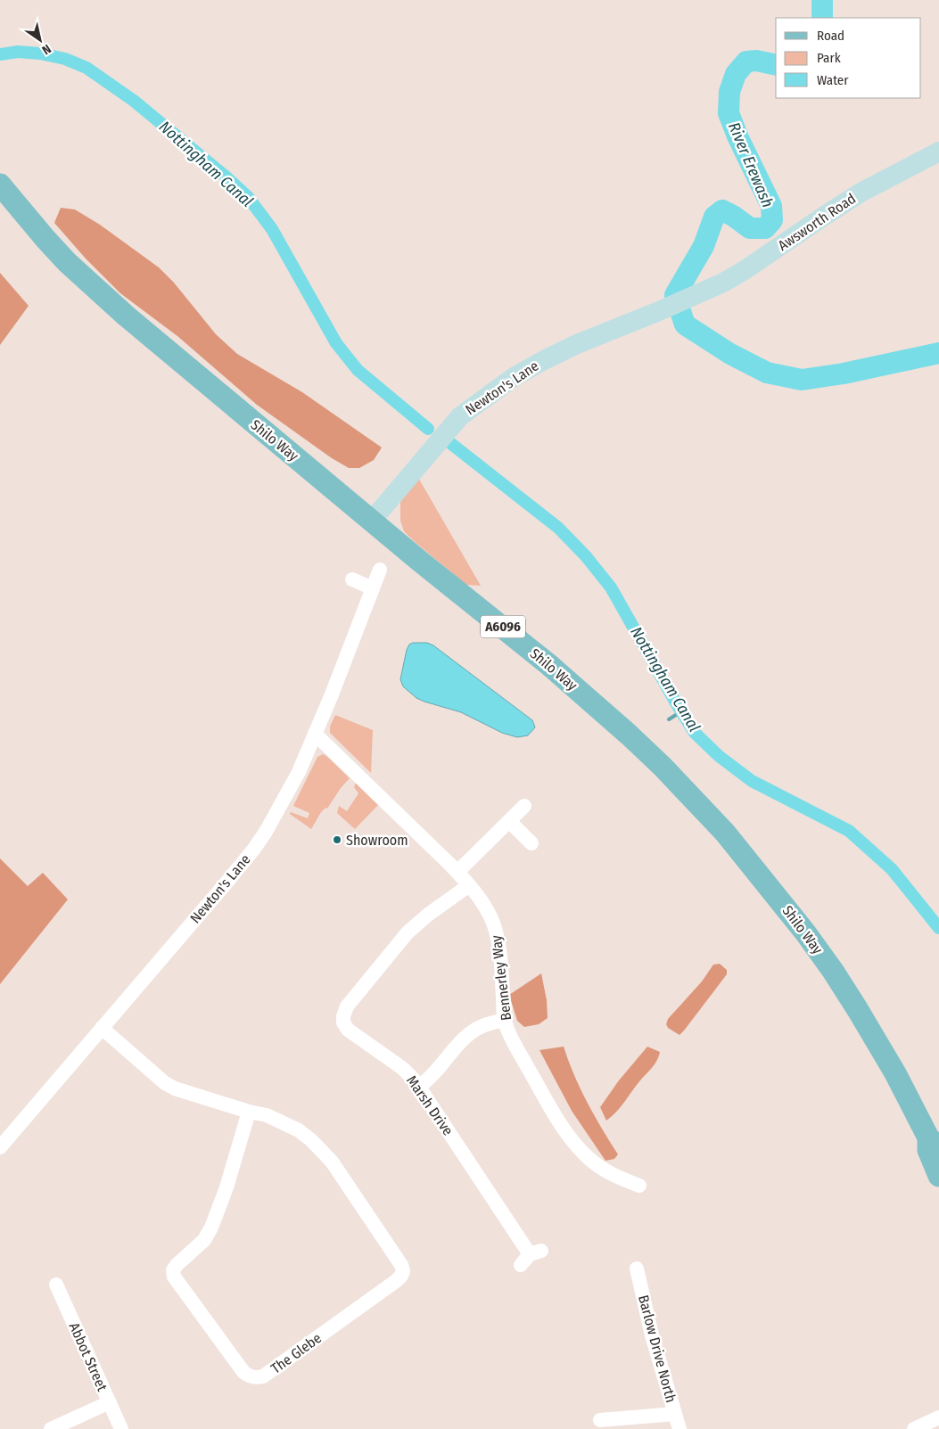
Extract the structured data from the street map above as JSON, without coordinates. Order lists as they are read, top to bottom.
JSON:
{
  "streets": {
    "main road": ["Shilo Way", "A6096"],
    "street": [
      "Awsworth Road",
      "Newton's Lane",
      "Bennerley Way",
      "Marsh Drive",
      "Barlow Drive North",
      "The Glebe",
      "Abbot Street"
    ]
  },
  "crossings": [
    ["Awsworth Road", "Newton's Lane"],
    ["Newton's Lane", "Shilo Way"],
    ["Newton's Lane", "Bennerley Way"],
    ["Newton's Lane", "The Glebe"],
    ["Bennerley Way", "Marsh Drive"]
  ],
  "water": ["Nottingham Canal", "River Erewash"],
  "places": ["Showroom"],
  "legend": ["Road", "Park", "Water"],
  "north": "bottom right"
}
